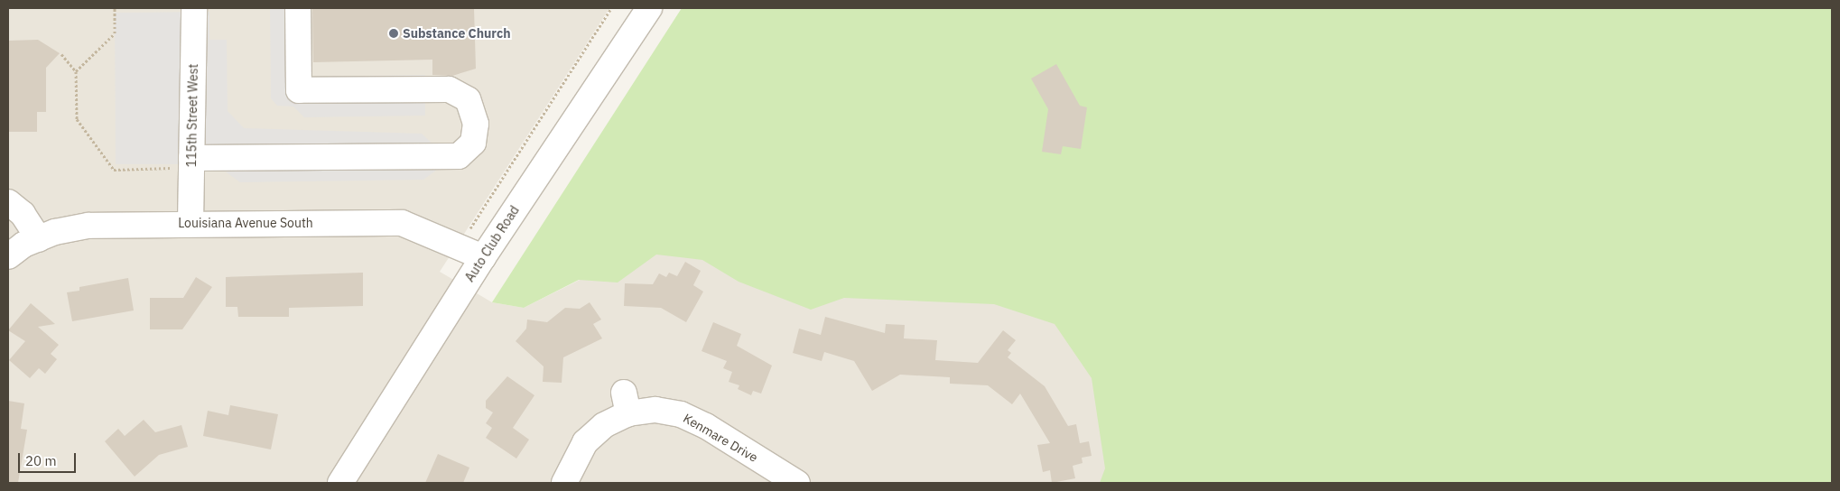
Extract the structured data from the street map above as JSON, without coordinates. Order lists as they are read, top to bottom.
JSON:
{
  "streets": {
    "street": [
      "115th Street West",
      "Louisiana Avenue South",
      "Auto Club Road",
      "Kenmare Drive"
    ]
  },
  "crossings": [
    ["115th Street West", "Louisiana Avenue South"],
    ["Louisiana Avenue South", "Auto Club Road"]
  ],
  "places": ["Substance Church"],
  "scale_bar": "20 m"
}
